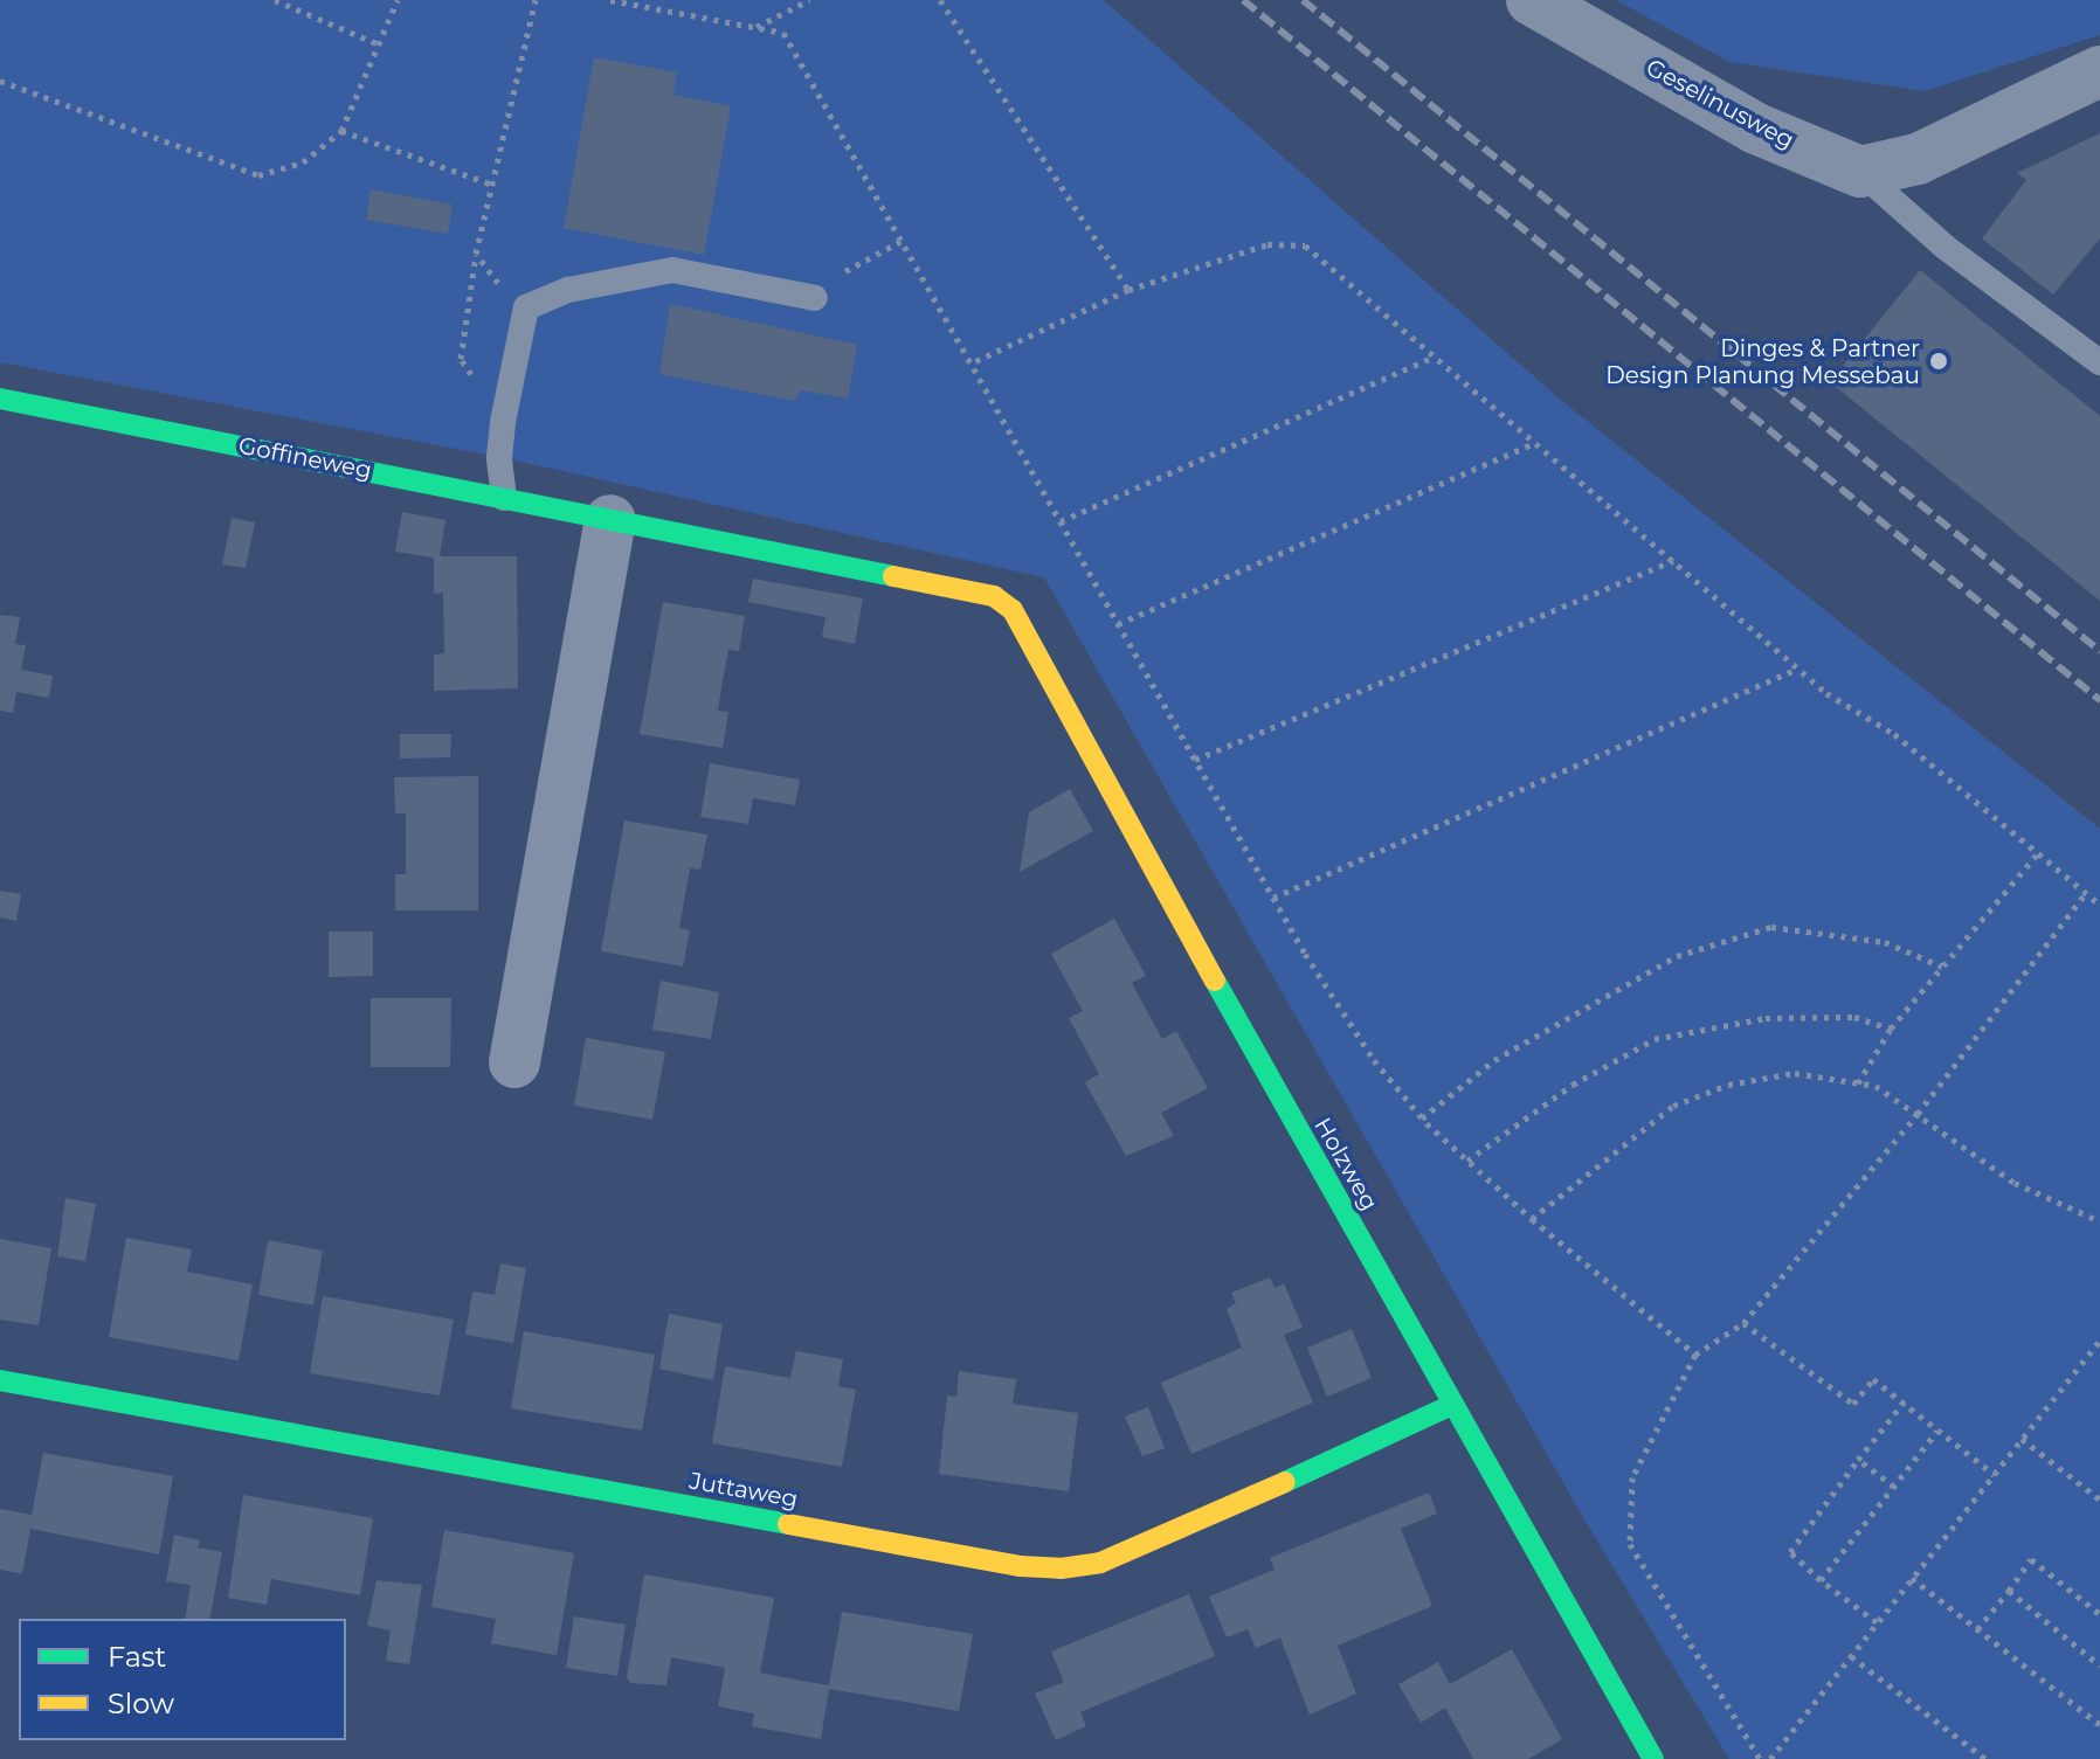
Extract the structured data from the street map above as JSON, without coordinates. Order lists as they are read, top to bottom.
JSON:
{
  "streets": {
    "street": [
      "Geselinusweg",
      "Goffineweg",
      "Holzweg",
      "Juttaweg"
    ]
  },
  "crossings": [
    ["Goffineweg", "Holzweg"],
    ["Holzweg", "Juttaweg"]
  ],
  "places": ["Dinges & Partner Design Planung Messebau"],
  "legend": ["Fast", "Slow"]
}
